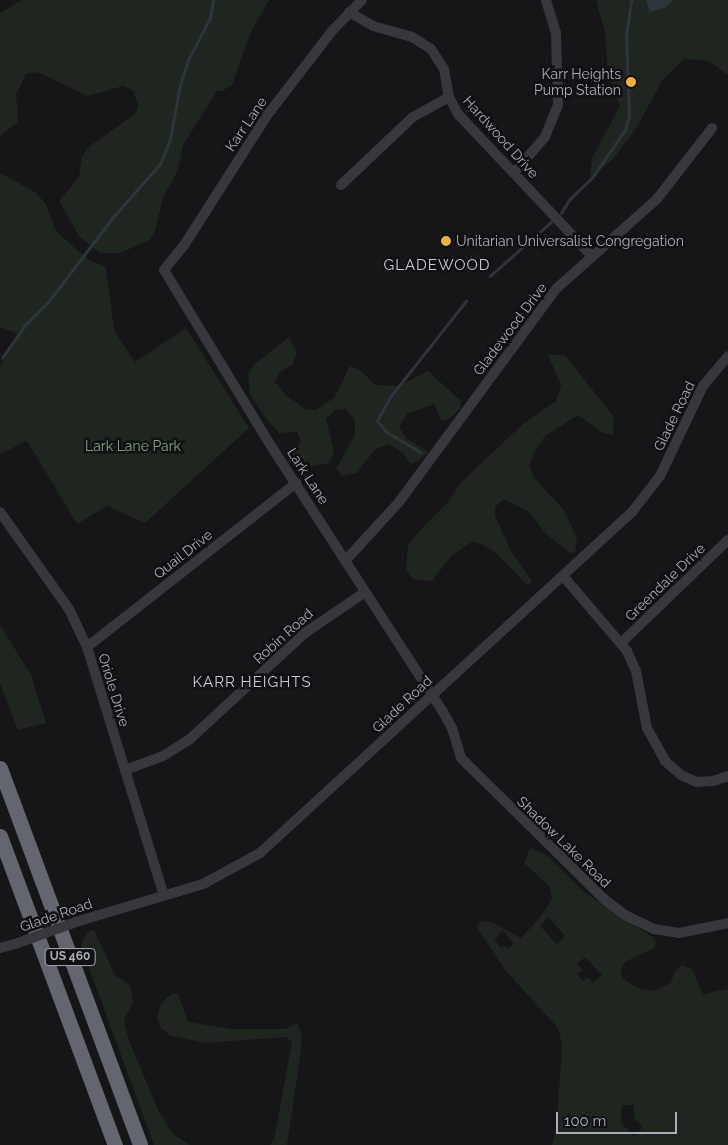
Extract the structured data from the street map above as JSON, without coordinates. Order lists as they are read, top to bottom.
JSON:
{
  "streets": {
    "highway": ["US 460"],
    "street": [
      "Karr Lane",
      "Hardwood Drive",
      "Gladewood Drive",
      "Glade Road",
      "Lark Lane",
      "Quail Drive",
      "Greendale Drive",
      "Robin Road",
      "Oriole Drive",
      "Shadow Lake Road"
    ]
  },
  "crossings": [
    ["Karr Lane", "Hardwood Drive"],
    ["Karr Lane", "Lark Lane"],
    ["Hardwood Drive", "Gladewood Drive"],
    ["Gladewood Drive", "Lark Lane"],
    ["Glade Road", "Lark Lane"],
    ["Glade Road", "Oriole Drive"],
    ["Glade Road", "Shadow Lake Road"],
    ["Lark Lane", "Quail Drive"],
    ["Lark Lane", "Robin Road"],
    ["Lark Lane", "Shadow Lake Road"],
    ["Quail Drive", "Oriole Drive"],
    ["Robin Road", "Oriole Drive"]
  ],
  "districts": ["GLADEWOOD", "KARR HEIGHTS"],
  "parks": ["Lark Lane Park"],
  "places": ["Karr Heights Pump Station", "Unitarian Universalist Congregation"],
  "scale_bar": "100 m"
}
